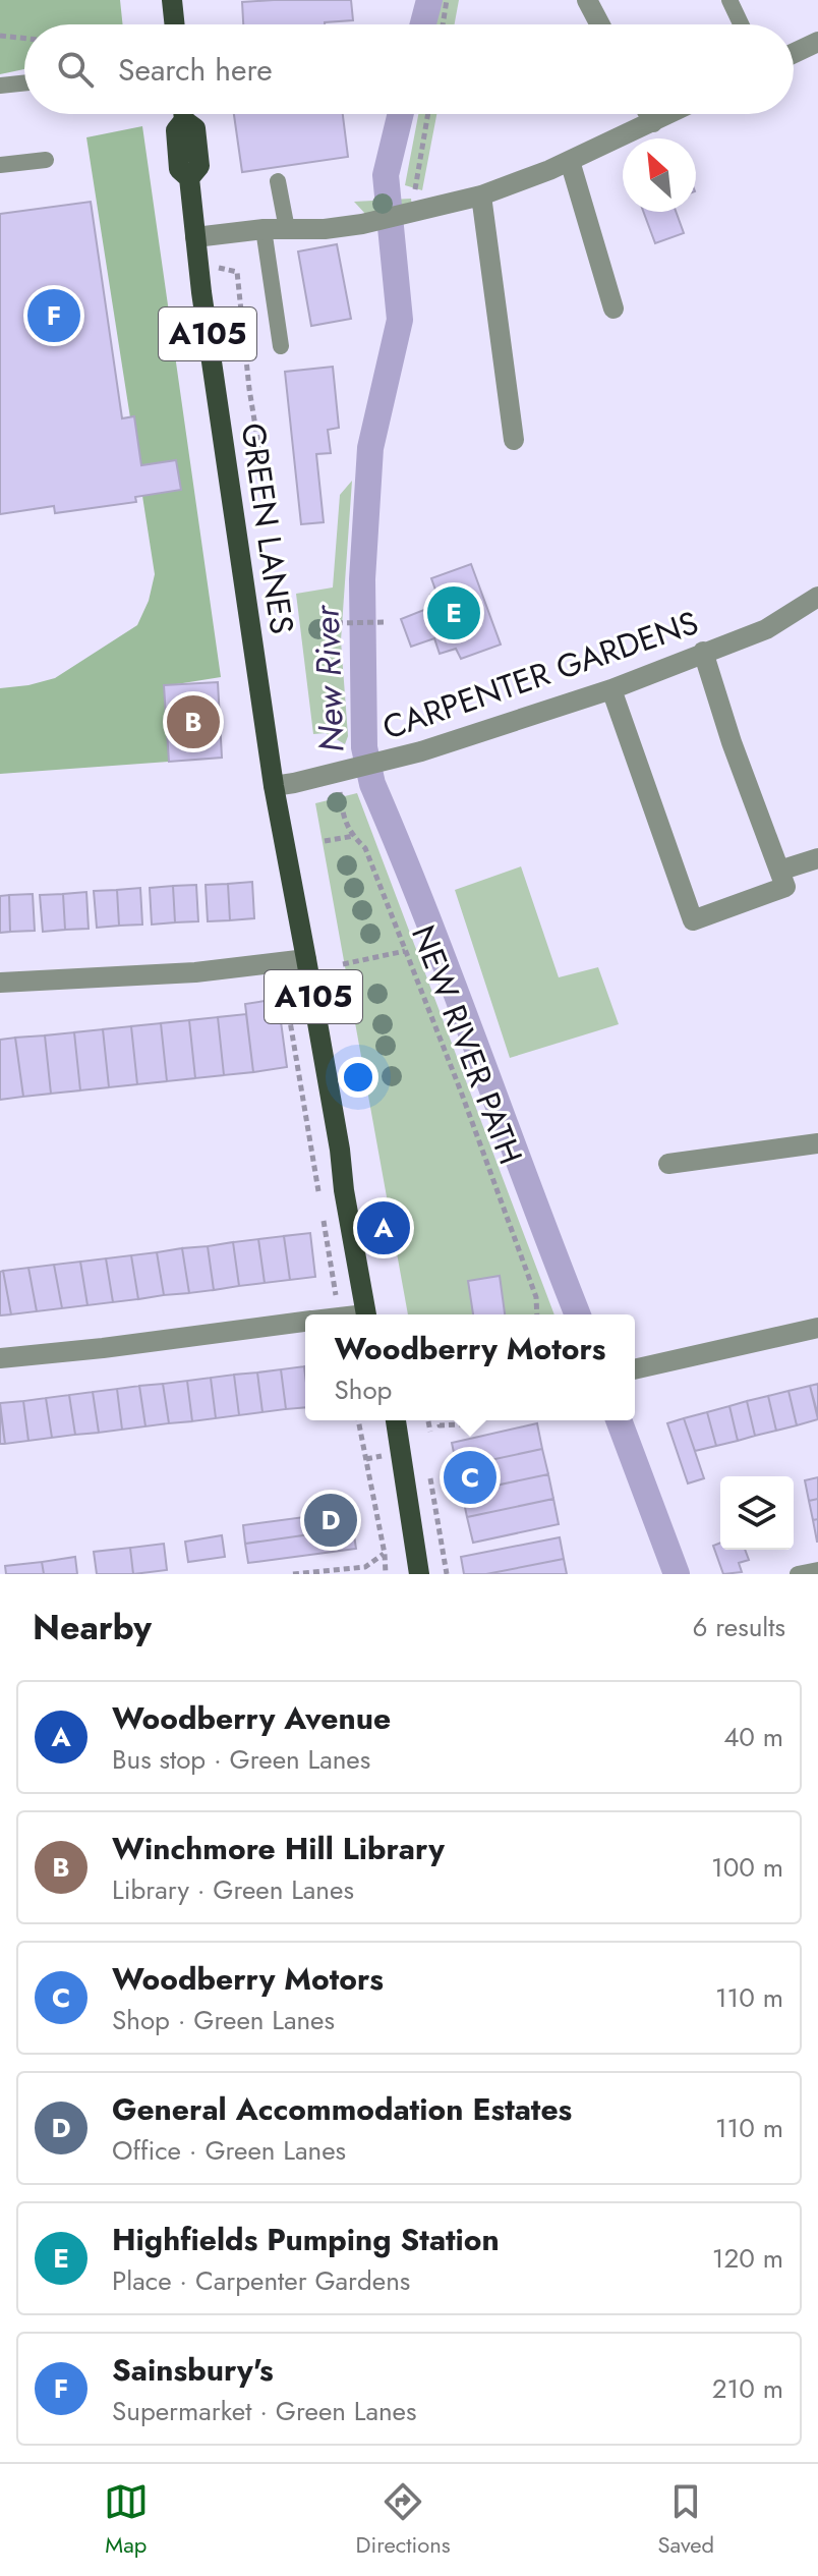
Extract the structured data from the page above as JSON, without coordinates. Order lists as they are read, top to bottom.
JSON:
{
  "streets": {
    "main road": ["A105", "GREEN LANES"],
    "street": ["CARPENTER GARDENS"],
    "path": ["NEW RIVER PATH"]
  },
  "crossings": [
    ["GREEN LANES", "CARPENTER GARDENS"],
    ["CARPENTER GARDENS", "NEW RIVER PATH"]
  ],
  "water": ["New River"],
  "north": "top left",
  "page": {
    "search": "Search here",
    "pins": [
      "F",
      "E",
      "B",
      "A",
      "C",
      "D"
    ],
    "popup": ["Woodberry Motors", "Shop"],
    "heading": ["Nearby", "6 results"],
    "list": [
      {
        "mark": "A",
        "name": "Woodberry Avenue",
        "note": "Bus stop · Green Lanes",
        "value": "40 m"
      },
      {
        "mark": "B",
        "name": "Winchmore Hill Library",
        "note": "Library · Green Lanes",
        "value": "100 m"
      },
      {
        "mark": "C",
        "name": "Woodberry Motors",
        "note": "Shop · Green Lanes",
        "value": "110 m"
      },
      {
        "mark": "D",
        "name": "General Accommodation Estates",
        "note": "Office · Green Lanes",
        "value": "110 m"
      },
      {
        "mark": "E",
        "name": "Highfields Pumping Station",
        "note": "Place · Carpenter Gardens",
        "value": "120 m"
      },
      {
        "mark": "F",
        "name": "Sainsbury's",
        "note": "Supermarket · Green Lanes",
        "value": "210 m"
      }
    ],
    "nav": ["Map", "Directions", "Saved"]
  }
}
